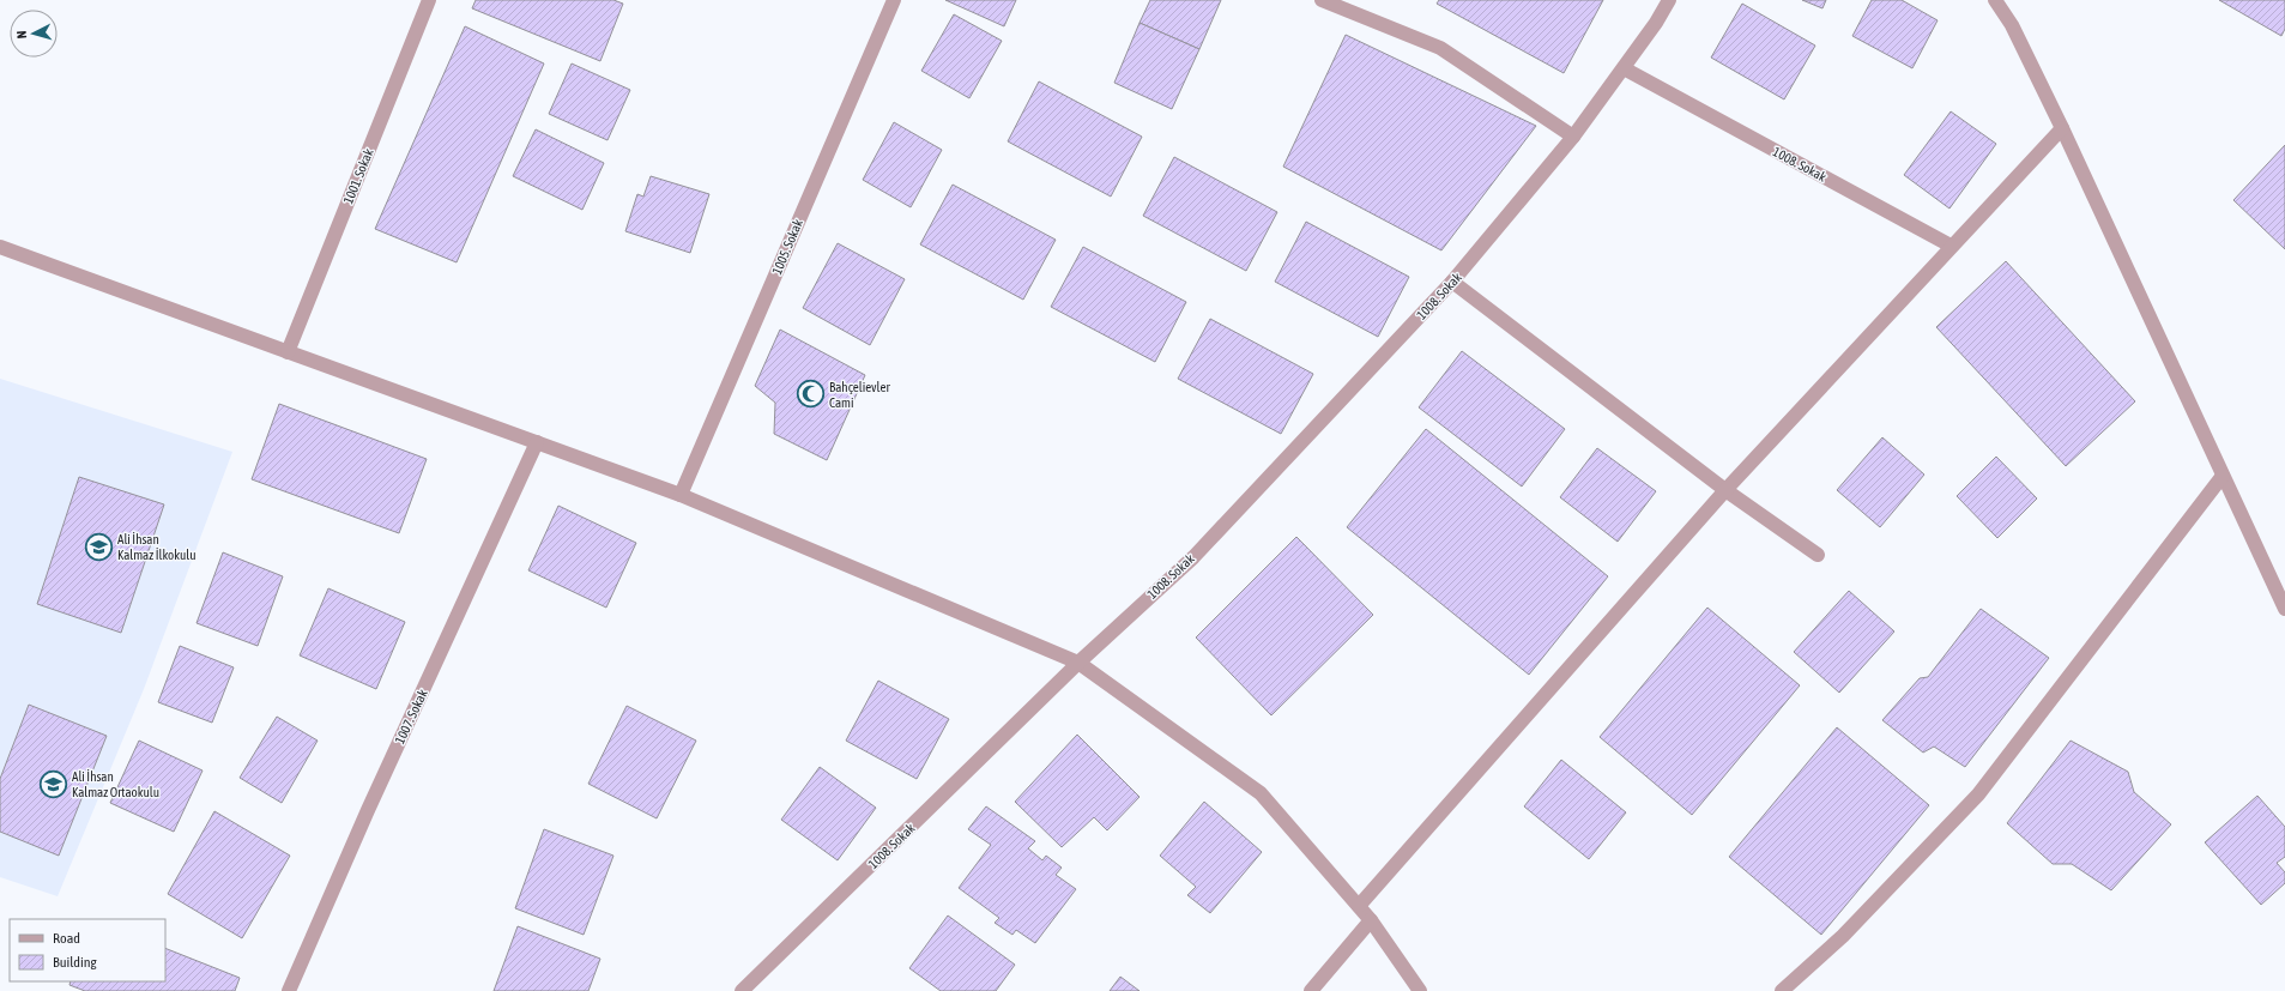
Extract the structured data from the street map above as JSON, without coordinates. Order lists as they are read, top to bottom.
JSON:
{
  "streets": {
    "street": [
      "1008. Sokak",
      "1001. Sokak",
      "1005. Sokak",
      "1007. Sokak"
    ]
  },
  "places": {
    "mosque": ["Bahçelievler Cami"],
    "school or university": ["Ali İhsan Kalmaz İlkokulu", "Ali İhsan Kalmaz Ortaokulu"]
  },
  "legend": ["Road", "Building"],
  "north": "left"
}
